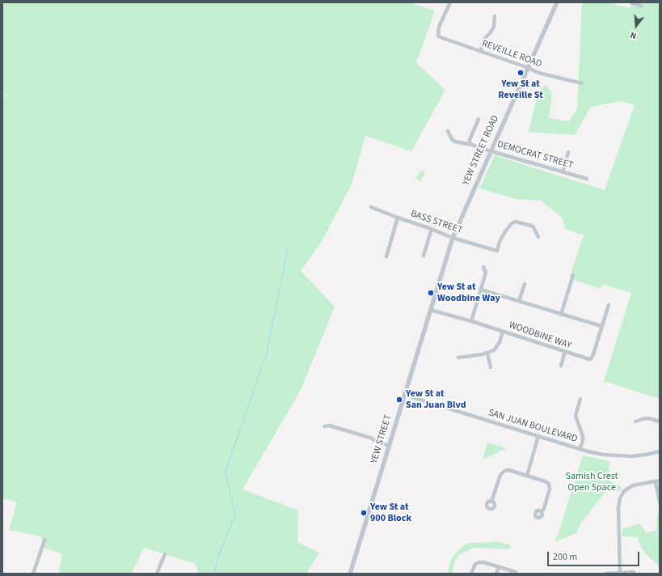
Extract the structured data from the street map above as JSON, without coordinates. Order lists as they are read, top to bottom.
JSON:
{
  "streets": {
    "street": [
      "REVEILLE ROAD",
      "YEW STREET ROAD",
      "DEMOCRAT STREET",
      "BASS STREET",
      "WOODBINE WAY",
      "SAN JUAN BOULEVARD",
      "YEW STREET"
    ]
  },
  "crossings": [
    ["REVEILLE ROAD", "YEW STREET ROAD"],
    ["YEW STREET ROAD", "DEMOCRAT STREET"],
    ["YEW STREET ROAD", "BASS STREET"],
    ["YEW STREET ROAD", "WOODBINE WAY"],
    ["YEW STREET ROAD", "YEW STREET"],
    ["WOODBINE WAY", "YEW STREET"],
    ["SAN JUAN BOULEVARD", "YEW STREET"]
  ],
  "parks": ["Samish Crest Open Space"],
  "places": [
    "Yew St at Reveille St",
    "Yew St at Woodbine Way",
    "Yew St at San Juan Blvd",
    "Yew St at 900 Block"
  ],
  "scale_bar": "200 m",
  "north": "bottom"
}
